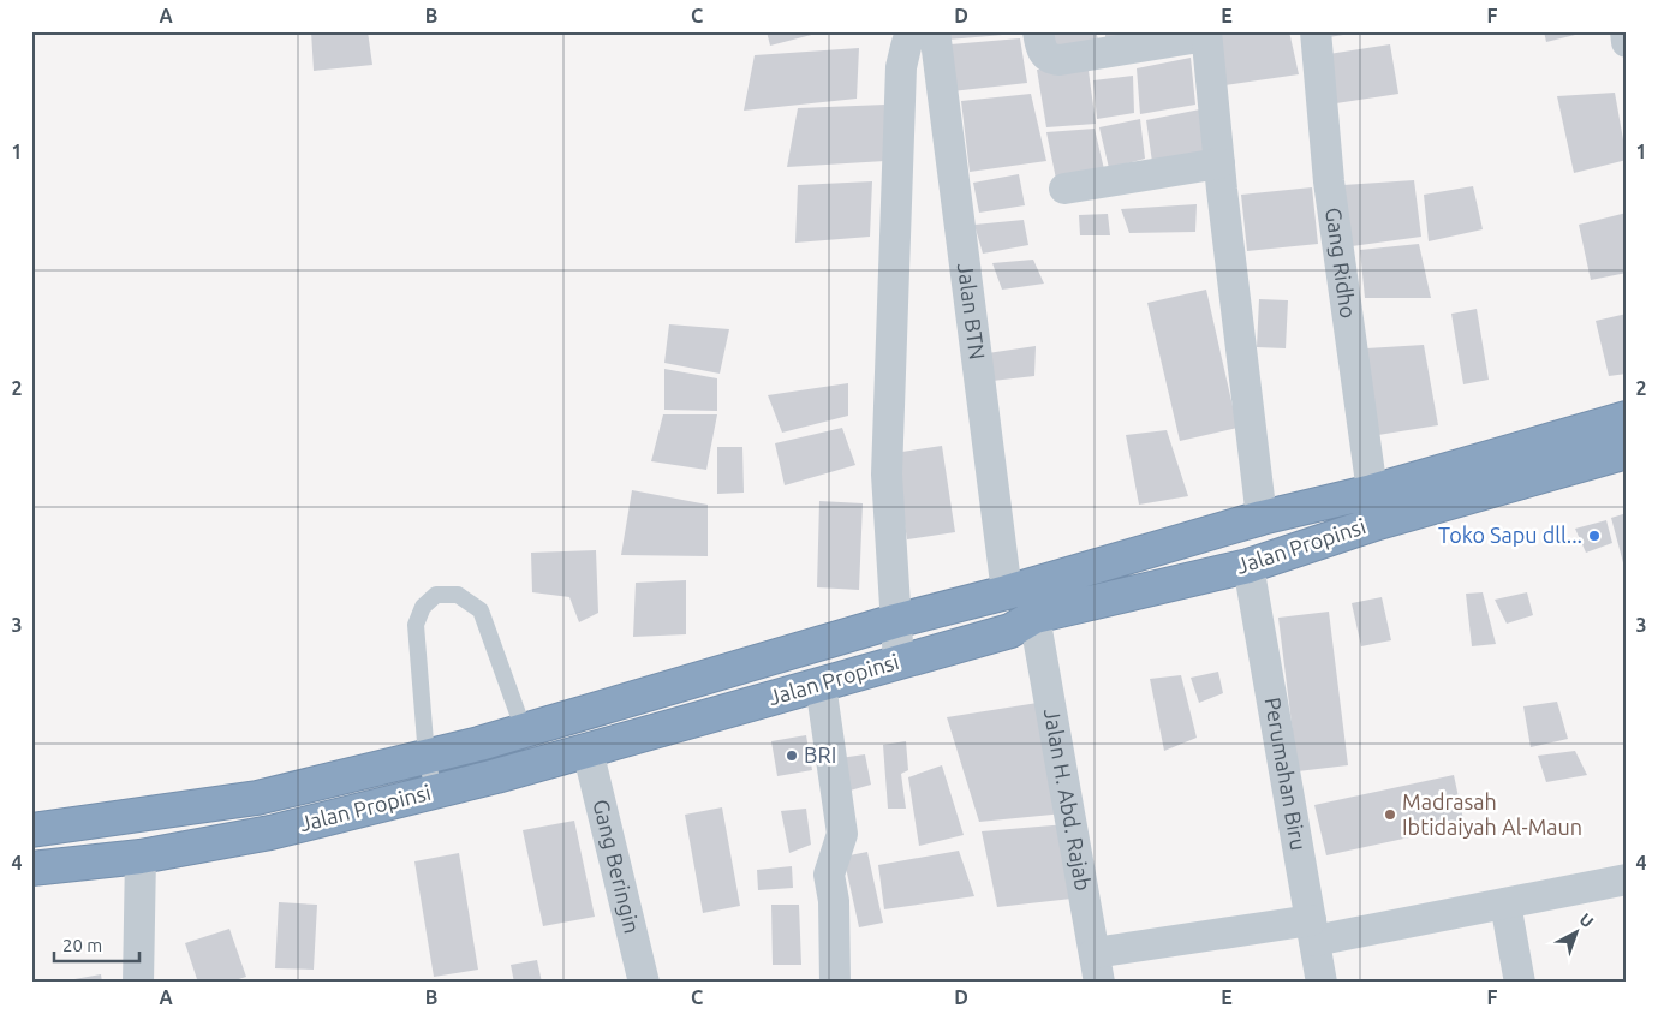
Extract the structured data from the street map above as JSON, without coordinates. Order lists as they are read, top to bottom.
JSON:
{
  "streets": {
    "highway": ["Jalan Propinsi"],
    "street": [
      "Gang Ridho",
      "Jalan BTN",
      "Perumahan Biru",
      "Jalan H. Abd. Rajab",
      "Gang Beringin"
    ]
  },
  "crossings": [
    ["Jalan Propinsi", "Perumahan Biru"],
    ["Jalan Propinsi", "Jalan H. Abd. Rajab"],
    ["Jalan Propinsi", "Gang Beringin"]
  ],
  "places": ["Toko Sapu dll...", "BRI", "Madrasah Ibtidaiyah Al-Maun"],
  "scale_bar": "20 m",
  "north": "top right",
  "grid": {
    "columns": [
      "A",
      "B",
      "C",
      "D",
      "E",
      "F"
    ],
    "rows": [
      "1",
      "2",
      "3",
      "4"
    ]
  }
}
